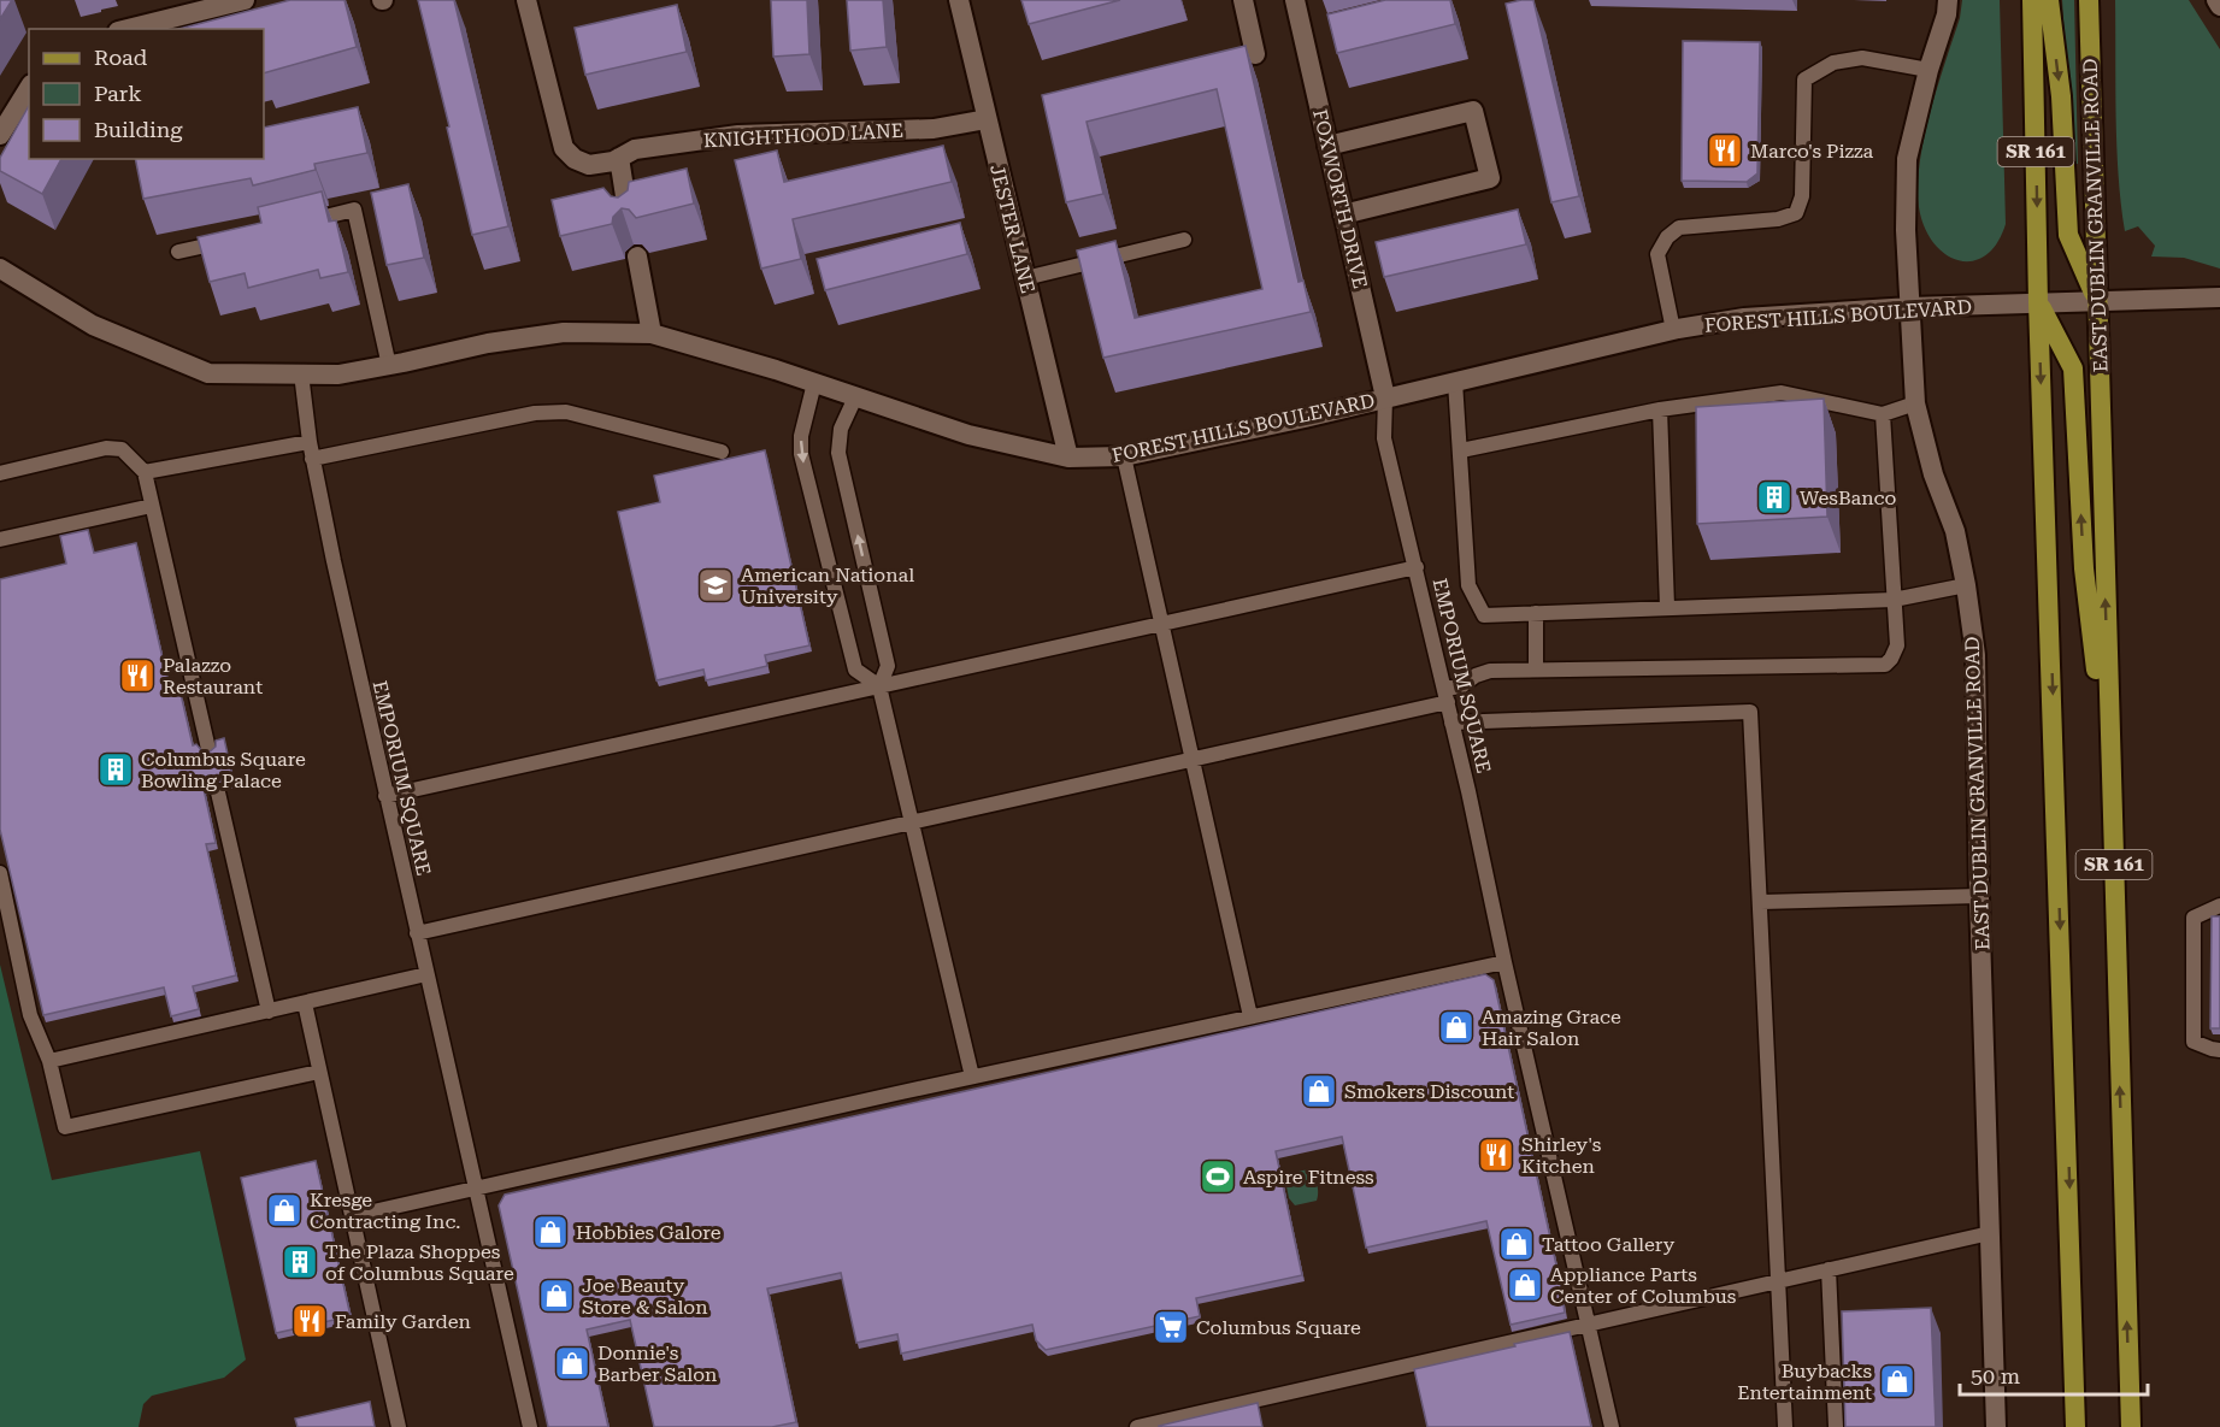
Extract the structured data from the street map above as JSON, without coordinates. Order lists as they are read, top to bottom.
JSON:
{
  "streets": {
    "main road": ["SR 161", "EAST DUBLIN GRANVILLE ROAD"],
    "street": [
      "KNIGHTHOOD LANE",
      "FOXWORTH DRIVE",
      "JESTER LANE",
      "FOREST HILLS BOULEVARD"
    ],
    "lane": ["EMPORIUM SQUARE"]
  },
  "crossings": [
    ["KNIGHTHOOD LANE", "JESTER LANE"],
    ["SR 161", "FOREST HILLS BOULEVARD"],
    ["FOXWORTH DRIVE", "FOREST HILLS BOULEVARD"],
    ["FOXWORTH DRIVE", "EMPORIUM SQUARE"],
    ["EAST DUBLIN GRANVILLE ROAD", "FOREST HILLS BOULEVARD"],
    ["JESTER LANE", "FOREST HILLS BOULEVARD"],
    ["FOREST HILLS BOULEVARD", "EMPORIUM SQUARE"]
  ],
  "places": {
    "restaurant": [
      "Marco's Pizza",
      "Palazzo Restaurant",
      "Shirley's Kitchen",
      "Family Garden"
    ],
    "building": ["WesBanco", "Columbus Square Bowling Palace", "The Plaza Shoppes of Columbus Square"],
    "school or university": ["American National University"],
    "shop": [
      "Amazing Grace Hair Salon",
      "Smokers Discount",
      "Kresge Contracting Inc.",
      "Hobbies Galore",
      "Tattoo Gallery",
      "Appliance Parts Center of Columbus",
      "Joe Beauty Store & Salon",
      "Donnie's Barber Salon",
      "Buybacks Entertainment"
    ],
    "sports": ["Aspire Fitness"],
    "supermarket": ["Columbus Square"]
  },
  "legend": ["Road", "Park", "Building"],
  "scale_bar": "50 m"
}
